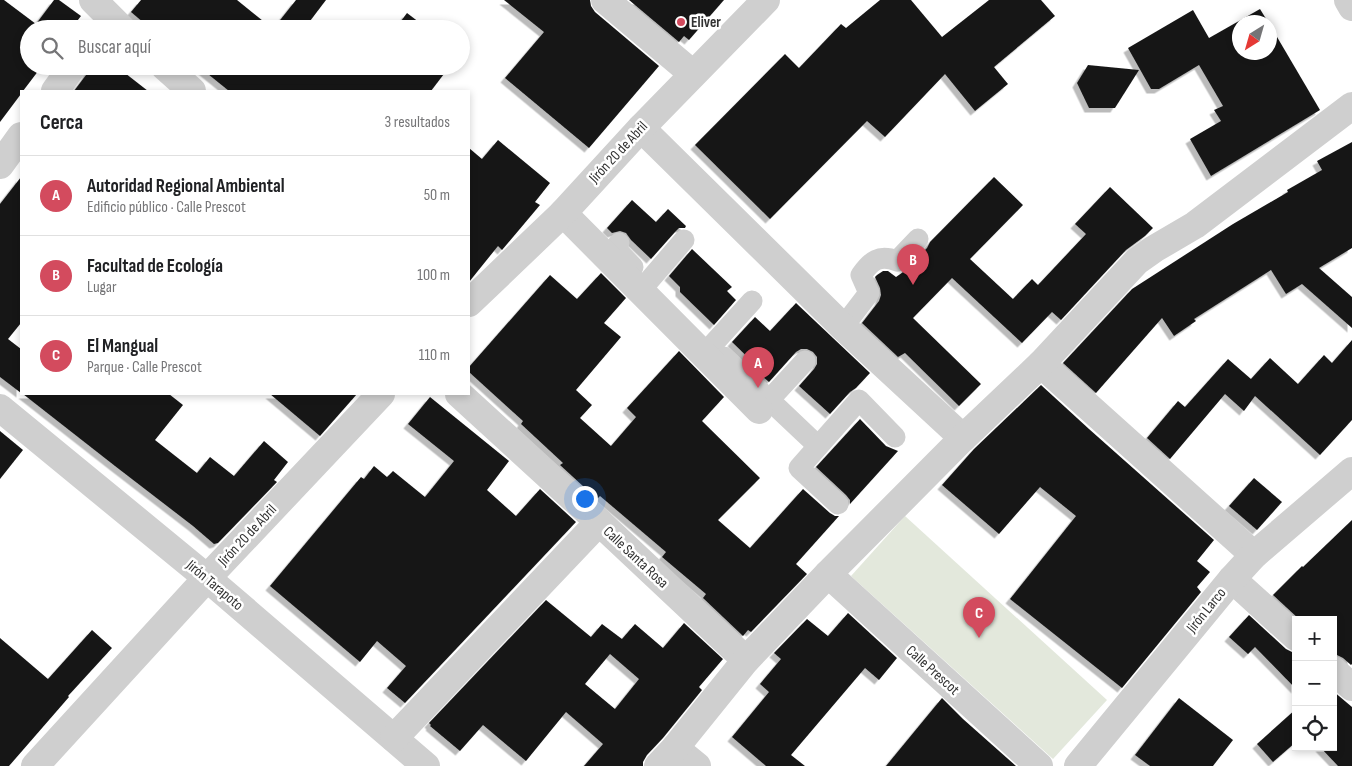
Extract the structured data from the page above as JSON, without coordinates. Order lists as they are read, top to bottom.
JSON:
{
  "streets": {
    "street": [
      "Jirón 20 de Abril",
      "Calle Santa Rosa",
      "Jirón Tarapoto",
      "Jirón Larco",
      "Calle Prescot"
    ]
  },
  "crossings": [
    ["Jirón 20 de Abril", "Jirón Tarapoto"]
  ],
  "places": ["Eliver"],
  "north": "bottom left",
  "page": {
    "search": "Buscar aquí",
    "heading": ["Cerca", "3 resultados"],
    "list": [
      {
        "mark": "A",
        "name": "Autoridad Regional Ambiental",
        "note": "Edificio público · Calle Prescot",
        "value": "50 m"
      },
      {
        "mark": "B",
        "name": "Facultad de Ecología",
        "note": "Lugar",
        "value": "100 m"
      },
      {
        "mark": "C",
        "name": "El Mangual",
        "note": "Parque · Calle Prescot",
        "value": "110 m"
      }
    ],
    "pins": ["B", "A", "C"],
    "map_buttons": ["+", "−"]
  }
}
